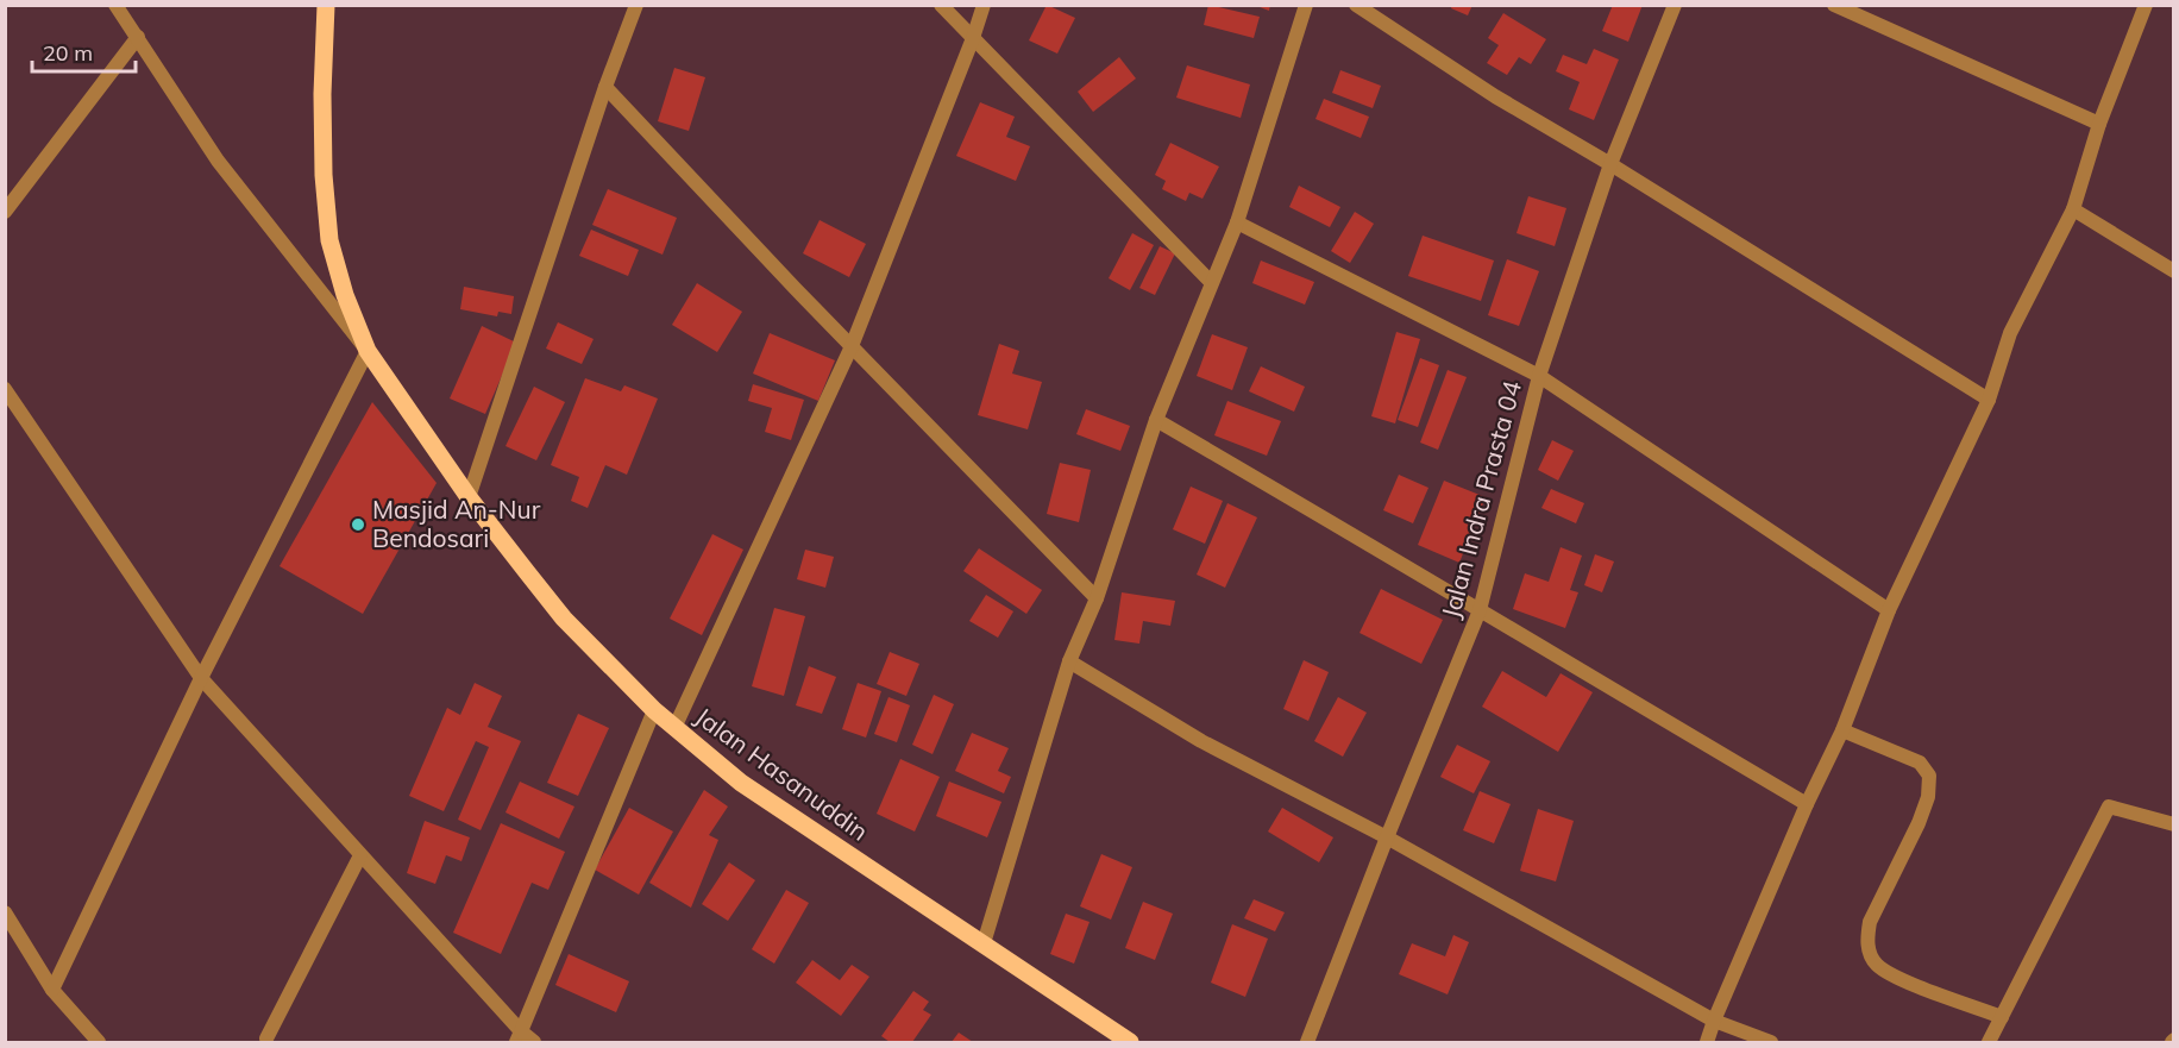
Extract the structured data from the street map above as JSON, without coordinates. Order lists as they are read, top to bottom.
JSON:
{
  "streets": {
    "main road": ["Jalan Hasanuddin"],
    "street": ["Jalan Indra Prasta 04"]
  },
  "places": ["Masjid An-Nur Bendosari"],
  "scale_bar": "20 m"
}
